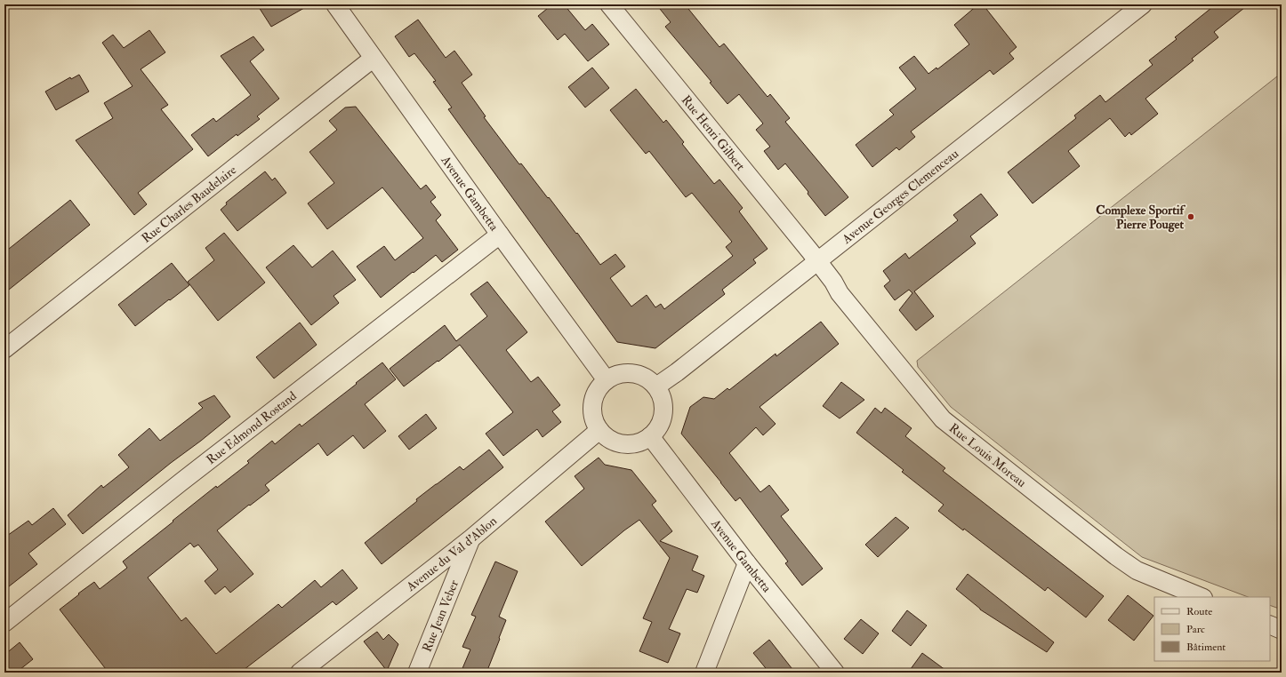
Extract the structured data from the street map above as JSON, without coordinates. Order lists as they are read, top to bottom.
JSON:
{
  "streets": {
    "street": [
      "Rue Henri Gilbert",
      "Avenue Gambetta",
      "Avenue Georges Clemenceau",
      "Rue Charles Baudelaire",
      "Rue Edmond Rostand",
      "Rue Louis Moreau",
      "Avenue du Val d'Ablon",
      "Rue Jean Veber"
    ]
  },
  "crossings": [
    ["Rue Henri Gilbert", "Avenue Georges Clemenceau"],
    ["Rue Henri Gilbert", "Rue Louis Moreau"],
    ["Avenue Gambetta", "Avenue Georges Clemenceau"],
    ["Avenue Gambetta", "Rue Charles Baudelaire"],
    ["Avenue Gambetta", "Rue Edmond Rostand"],
    ["Avenue Gambetta", "Avenue du Val d'Ablon"],
    ["Avenue Georges Clemenceau", "Rue Louis Moreau"],
    ["Avenue Georges Clemenceau", "Avenue du Val d'Ablon"],
    ["Avenue du Val d'Ablon", "Rue Jean Veber"]
  ],
  "places": ["Complexe Sportif Pierre Pouget"],
  "legend": ["Route", "Parc", "Bâtiment"]
}
